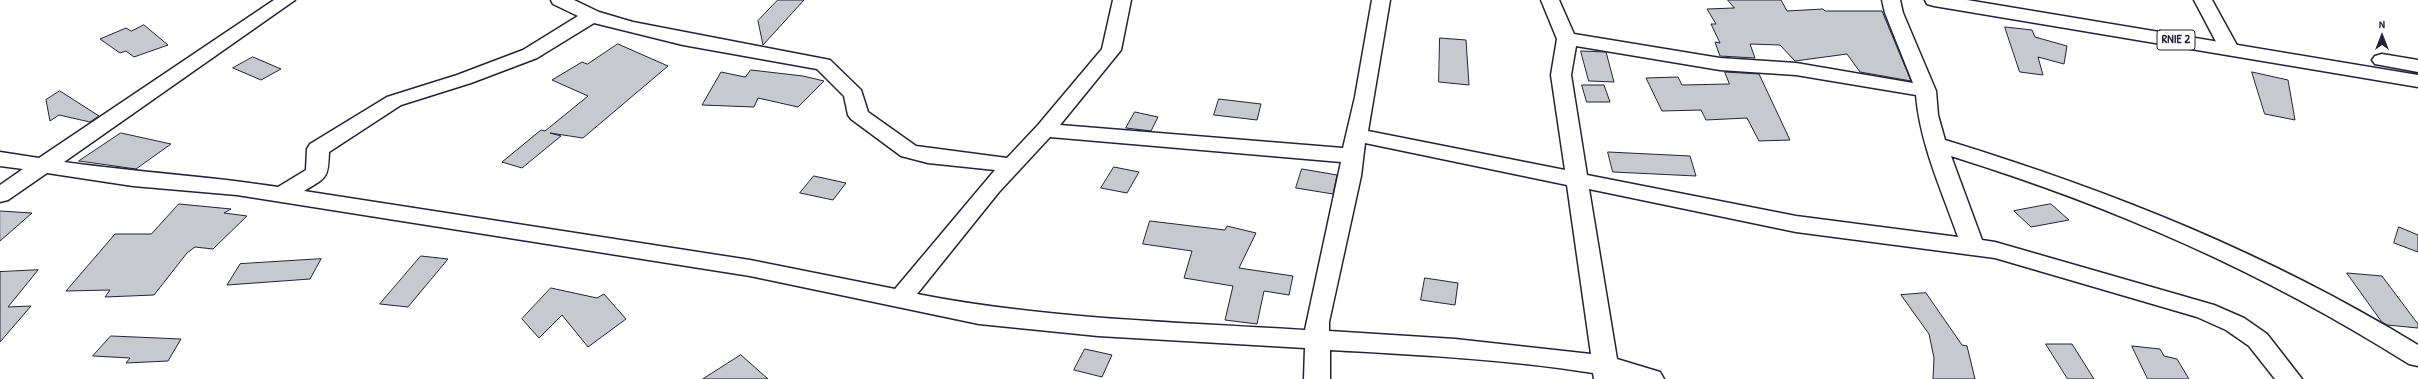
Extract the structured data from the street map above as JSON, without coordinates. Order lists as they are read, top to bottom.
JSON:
{
  "streets": {
    "main road": ["RNIE 2"]
  },
  "north": "top"
}
